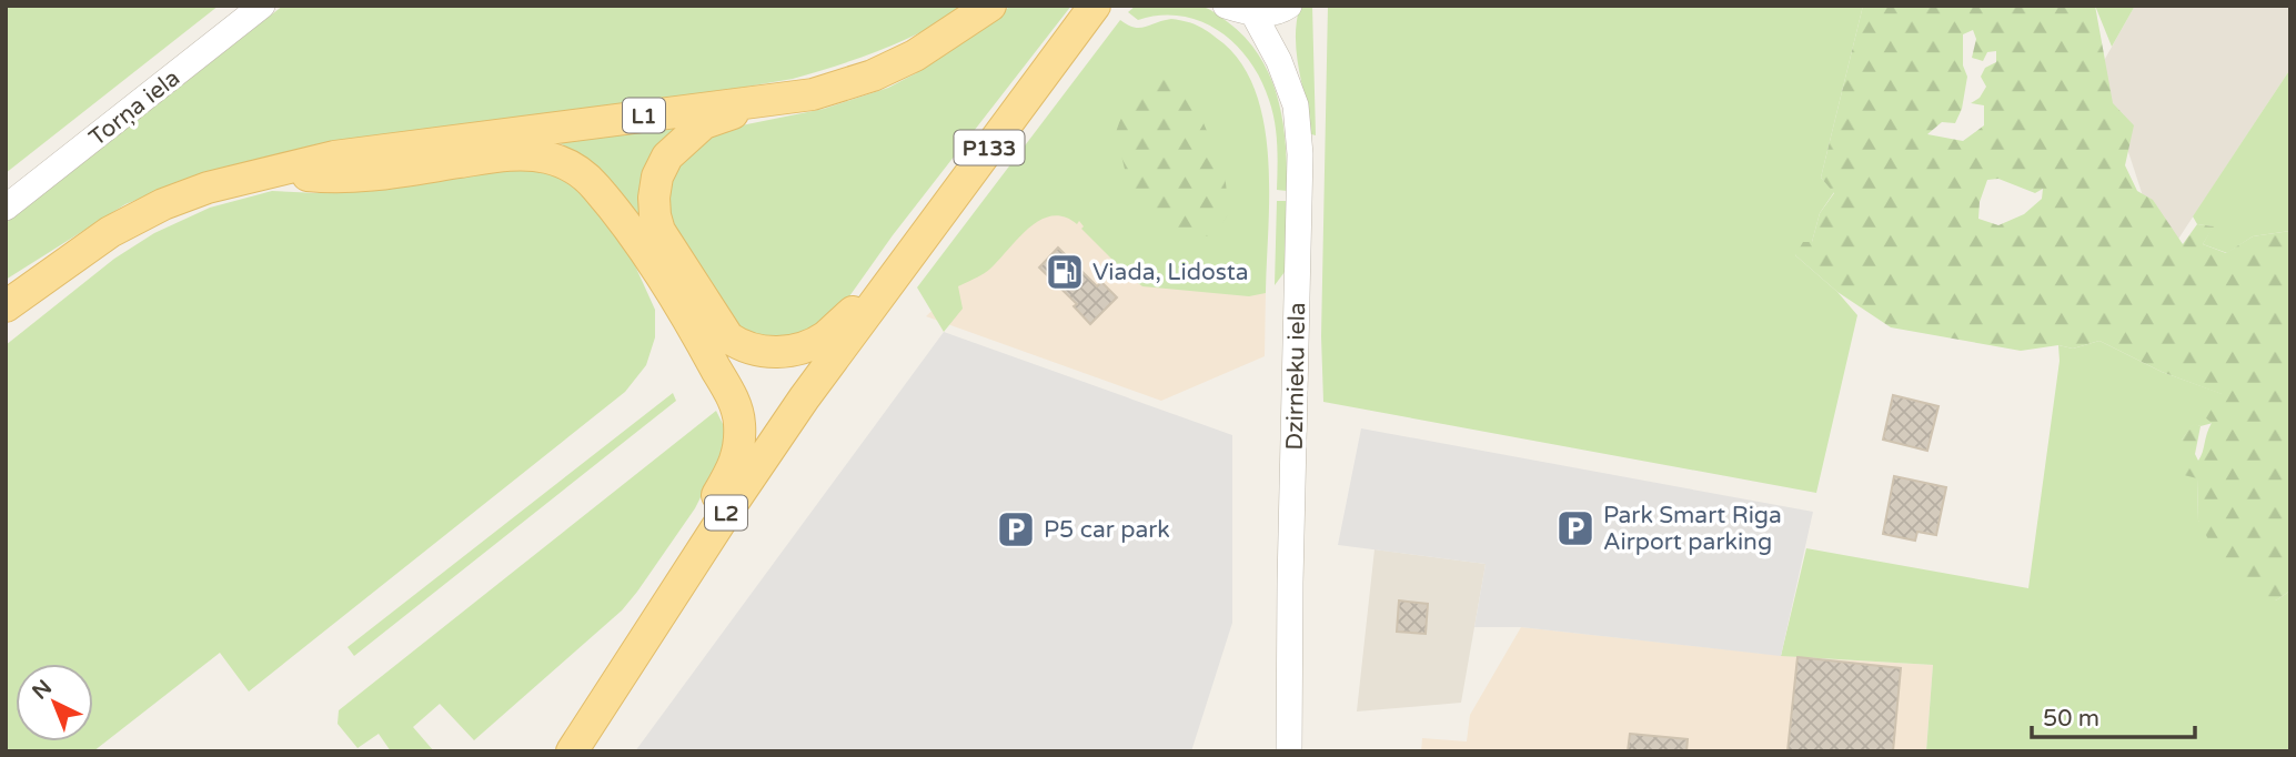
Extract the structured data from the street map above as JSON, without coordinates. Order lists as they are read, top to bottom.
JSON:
{
  "streets": {
    "main road": ["L1", "P133", "L2"],
    "street": ["Torņa iela", "Dzirnieku iela"]
  },
  "crossings": [
    ["L1", "P133"],
    ["P133", "L2"]
  ],
  "places": {
    "fuel station": ["Viada, Lidosta"],
    "parking": ["Park Smart Riga Airport parking", "P5 car park"]
  },
  "scale_bar": "50 m",
  "north": "top left"
}
